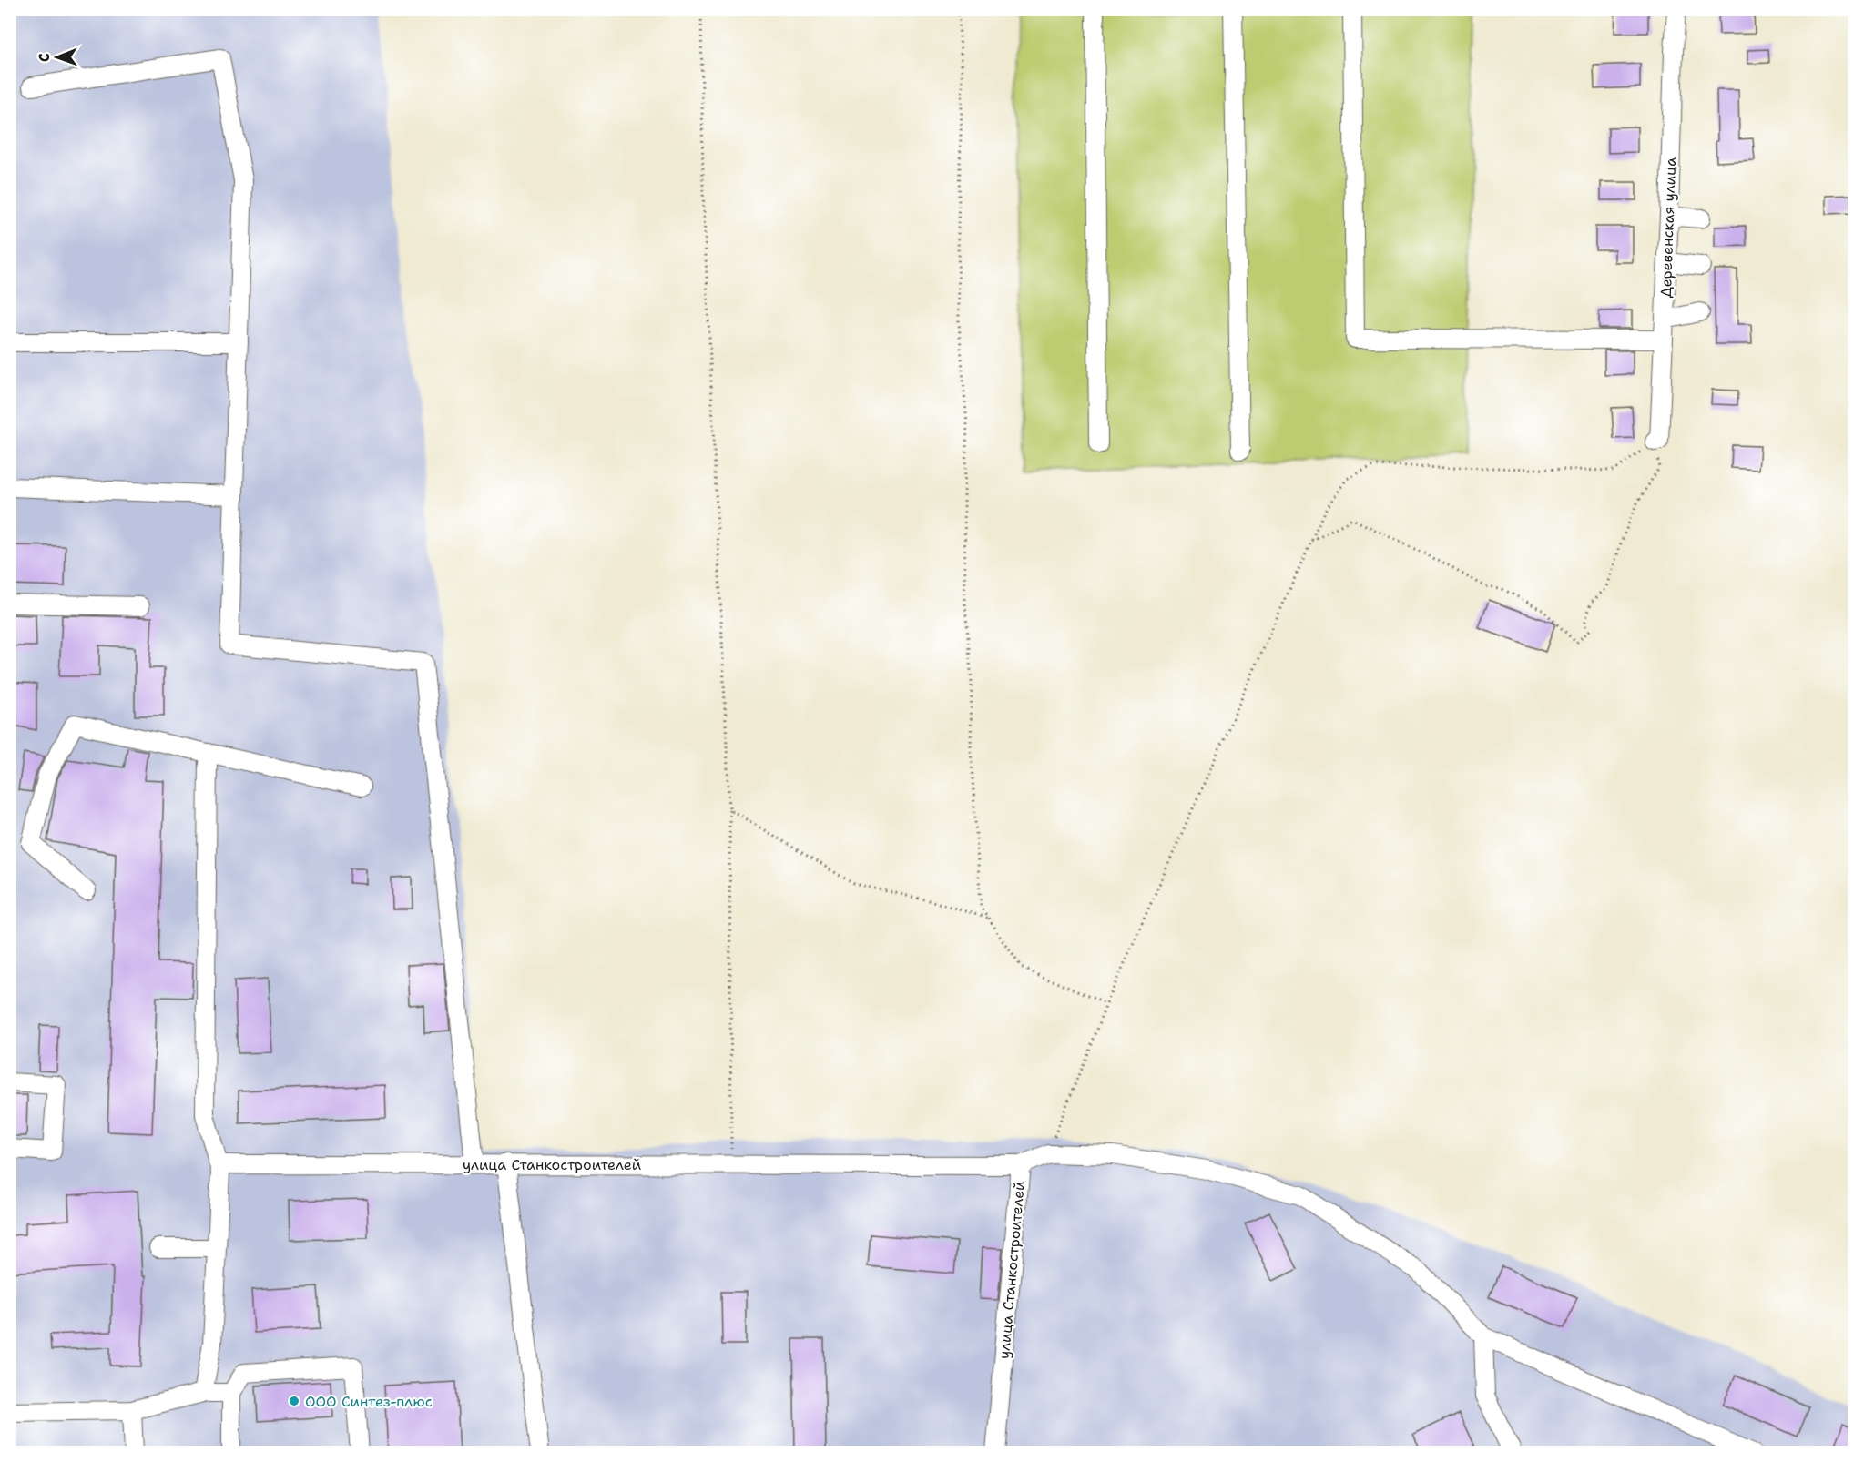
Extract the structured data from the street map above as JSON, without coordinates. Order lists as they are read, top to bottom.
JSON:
{
  "streets": {
    "street": ["Деревенская улица", "улица Станкостроителей"]
  },
  "places": ["ООО Синтез-плюс"],
  "north": "left"
}
